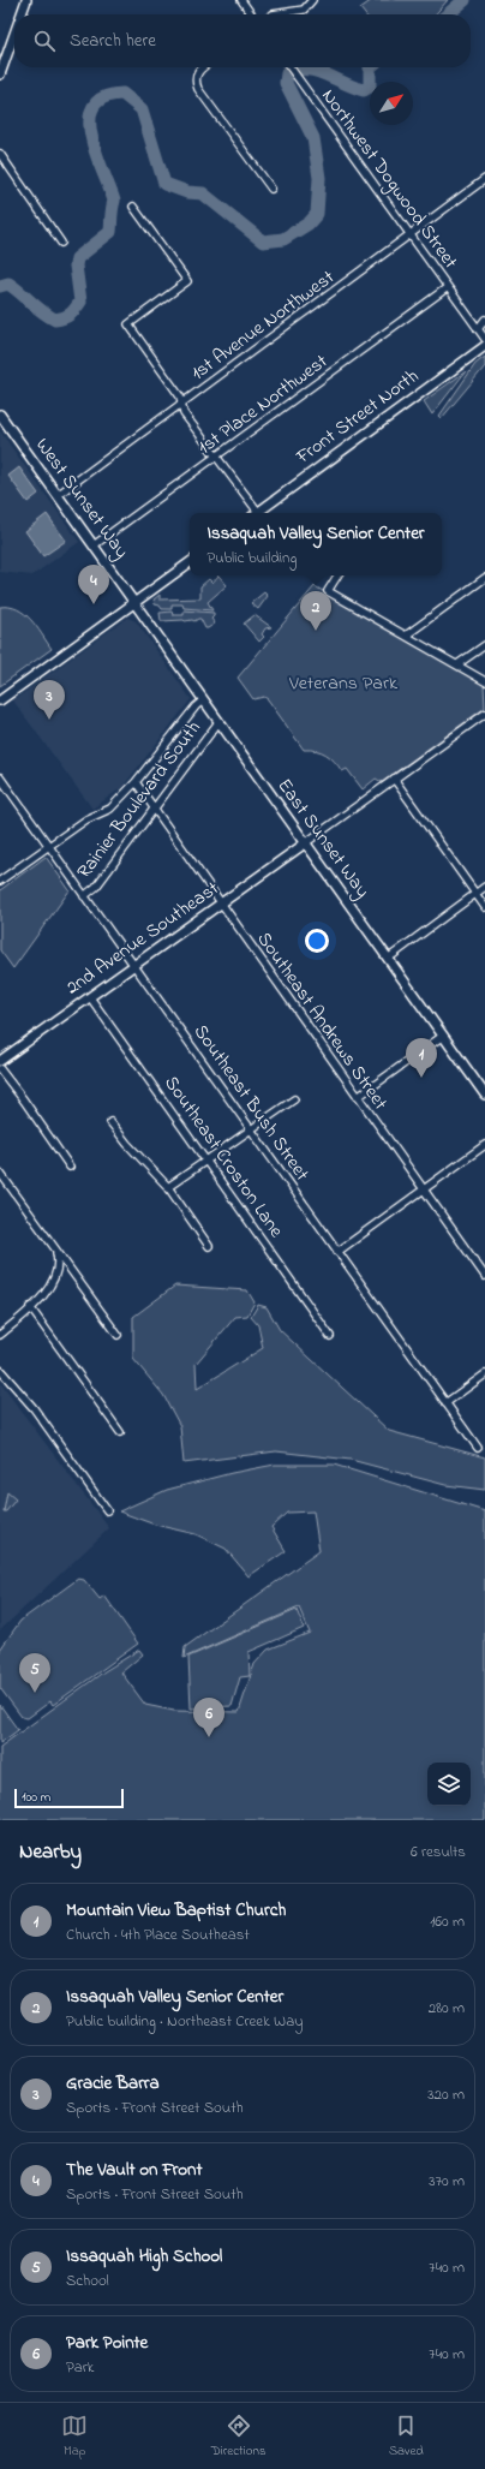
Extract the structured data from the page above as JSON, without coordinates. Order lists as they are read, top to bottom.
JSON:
{
  "streets": {
    "main road": [
      "Front Street North",
      "West Sunset Way",
      "East Sunset Way",
      "2nd Avenue Southeast"
    ],
    "street": [
      "Northwest Dogwood Street",
      "1st Avenue Northwest",
      "1st Place Northwest",
      "Rainier Boulevard South",
      "Southeast Andrews Street",
      "Southeast Bush Street",
      "Southeast Croston Lane"
    ]
  },
  "crossings": [
    ["Northwest Dogwood Street", "1st Avenue Northwest"],
    ["Northwest Dogwood Street", "1st Place Northwest"],
    ["1st Avenue Northwest", "West Sunset Way"],
    ["1st Place Northwest", "West Sunset Way"],
    ["West Sunset Way", "East Sunset Way"],
    ["Rainier Boulevard South", "East Sunset Way"],
    ["Rainier Boulevard South", "Southeast Andrews Street"],
    ["Rainier Boulevard South", "Southeast Bush Street"],
    ["East Sunset Way", "2nd Avenue Southeast"],
    ["2nd Avenue Southeast", "Southeast Andrews Street"],
    ["2nd Avenue Southeast", "Southeast Bush Street"],
    ["2nd Avenue Southeast", "Southeast Croston Lane"]
  ],
  "parks": ["Veterans Park"],
  "scale_bar": "100 m",
  "north": "top right",
  "page": {
    "search": "Search here",
    "popup": ["Issaquah Valley Senior Center", "Public building"],
    "pins": [
      "4",
      "2",
      "3",
      "1",
      "5",
      "6"
    ],
    "scale": "100 m",
    "heading": ["Nearby", "6 results"],
    "list": [
      {
        "mark": "1",
        "name": "Mountain View Baptist Church",
        "note": "Church · 4th Place Southeast",
        "value": "160 m"
      },
      {
        "mark": "2",
        "name": "Issaquah Valley Senior Center",
        "note": "Public building · Northeast Creek Way",
        "value": "280 m"
      },
      {
        "mark": "3",
        "name": "Gracie Barra",
        "note": "Sports · Front Street South",
        "value": "320 m"
      },
      {
        "mark": "4",
        "name": "The Vault on Front",
        "note": "Sports · Front Street South",
        "value": "370 m"
      },
      {
        "mark": "5",
        "name": "Issaquah High School",
        "note": "School",
        "value": "740 m"
      },
      {
        "mark": "6",
        "name": "Park Pointe",
        "note": "Park",
        "value": "740 m"
      }
    ],
    "nav": ["Map", "Directions", "Saved"]
  }
}
